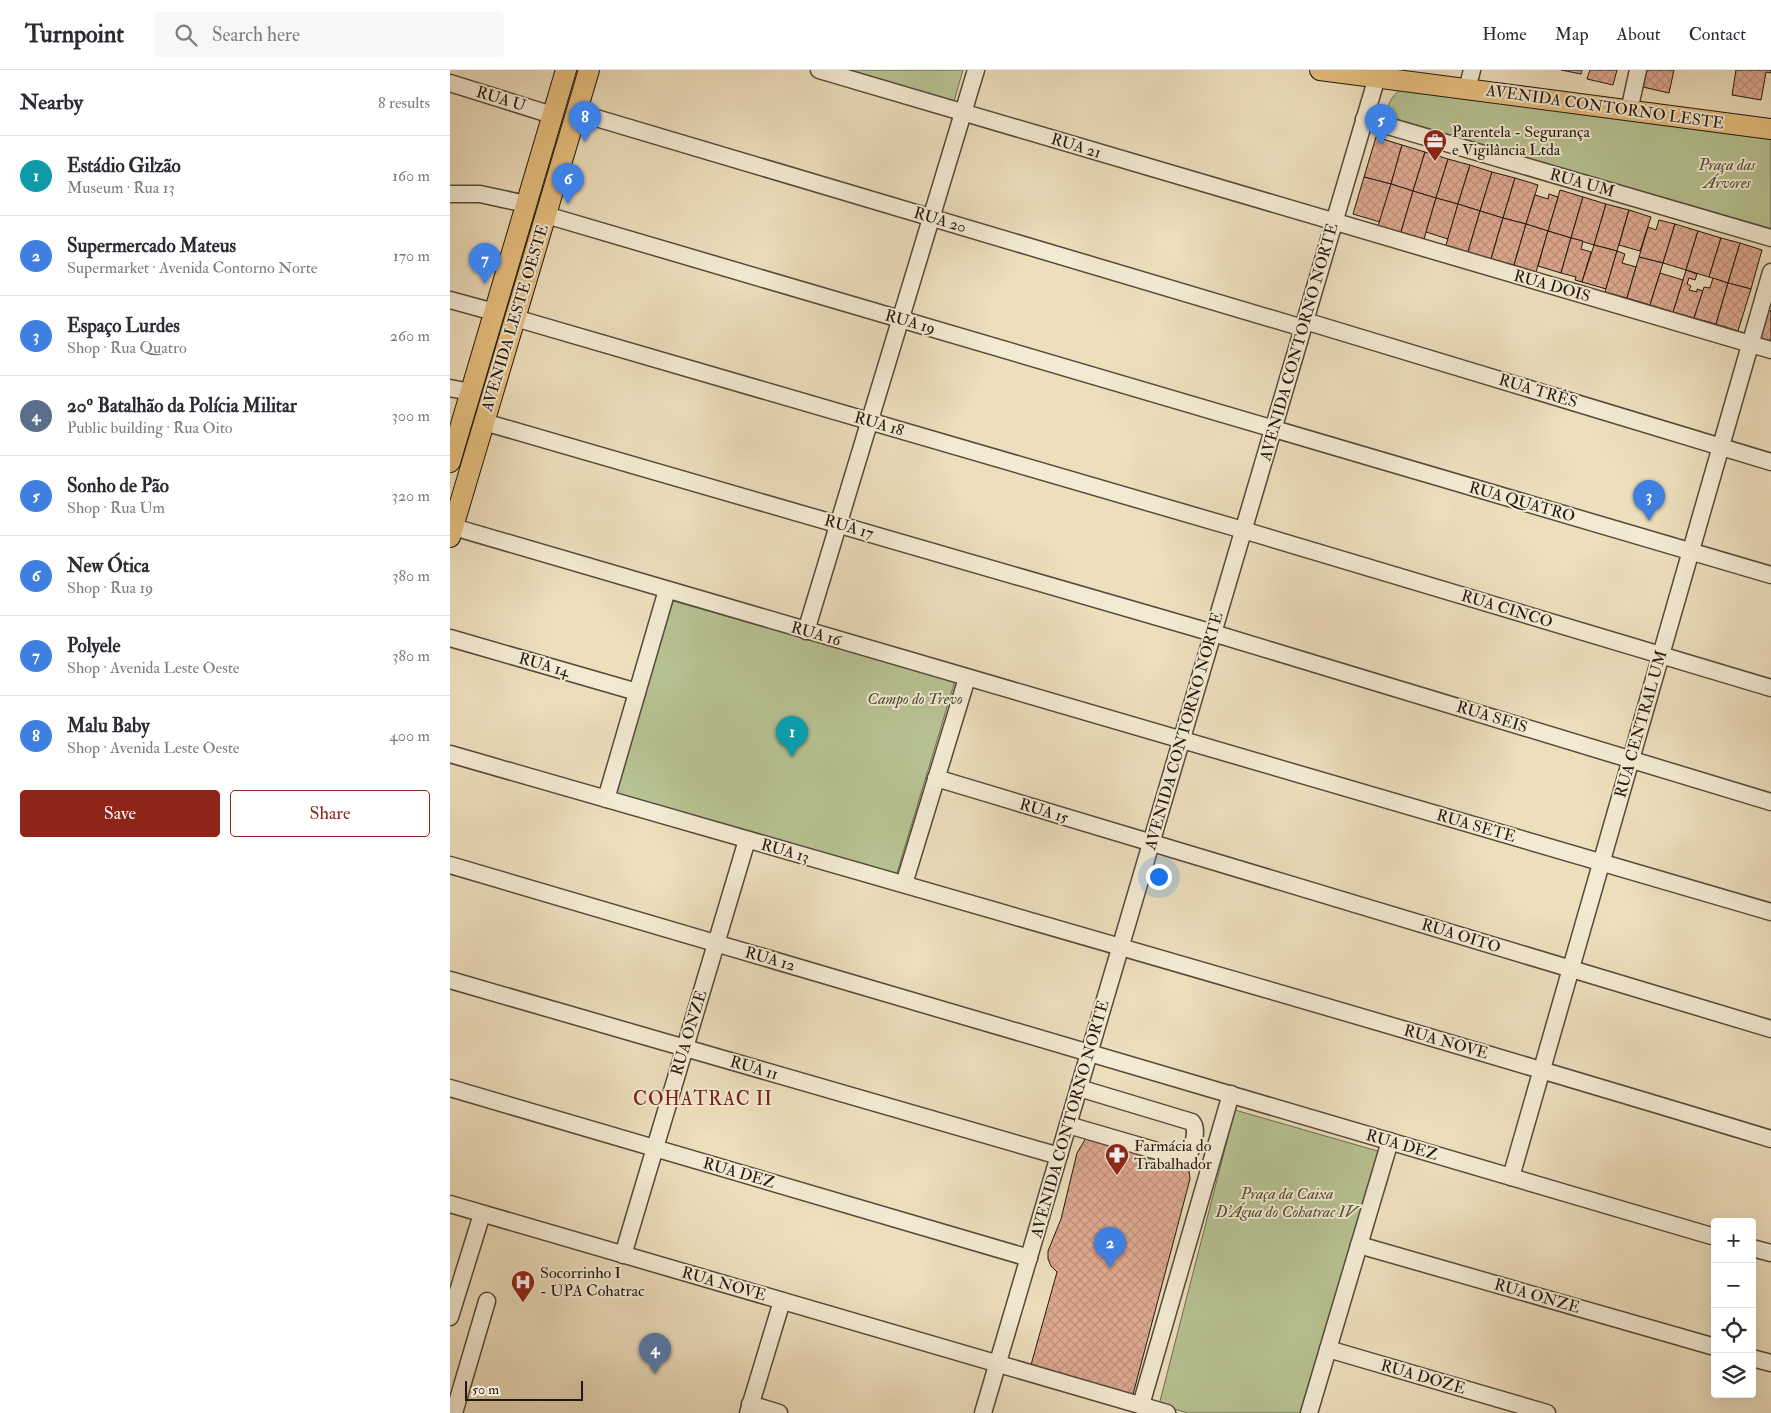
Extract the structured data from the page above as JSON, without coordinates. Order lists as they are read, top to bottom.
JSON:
{
  "streets": {
    "main road": ["AVENIDA CONTORNO LESTE", "AVENIDA LESTE OESTE"],
    "street": [
      "RUA U",
      "RUA 21",
      "RUA UM",
      "RUA 20",
      "RUA DOIS",
      "RUA 19",
      "AVENIDA CONTORNO NORTE",
      "RUA TRÊS",
      "RUA 18",
      "RUA QUATRO",
      "RUA 17",
      "RUA CINCO",
      "RUA 16",
      "RUA 14",
      "RUA SEIS",
      "RUA CENTRAL UM",
      "RUA 15",
      "RUA SETE",
      "RUA 13",
      "RUA OITO",
      "RUA 12",
      "RUA ONZE",
      "RUA NOVE",
      "RUA 11",
      "RUA DEZ",
      "RUA DOZE"
    ]
  },
  "crossings": [
    ["RUA U", "AVENIDA LESTE OESTE"],
    ["AVENIDA CONTORNO LESTE", "AVENIDA CONTORNO NORTE"],
    ["RUA 21", "RUA DOIS"],
    ["RUA 21", "AVENIDA CONTORNO NORTE"],
    ["RUA UM", "AVENIDA CONTORNO NORTE"],
    ["RUA 20", "AVENIDA LESTE OESTE"],
    ["RUA 20", "AVENIDA CONTORNO NORTE"],
    ["RUA 20", "RUA TRÊS"],
    ["RUA DOIS", "AVENIDA CONTORNO NORTE"],
    ["RUA DOIS", "RUA CENTRAL UM"],
    ["AVENIDA LESTE OESTE", "RUA 19"],
    ["AVENIDA LESTE OESTE", "RUA 18"],
    ["AVENIDA LESTE OESTE", "RUA 17"],
    ["AVENIDA LESTE OESTE", "RUA 16"],
    ["RUA 19", "AVENIDA CONTORNO NORTE"],
    ["RUA 19", "RUA QUATRO"],
    ["AVENIDA CONTORNO NORTE", "RUA TRÊS"],
    ["AVENIDA CONTORNO NORTE", "RUA 18"],
    ["AVENIDA CONTORNO NORTE", "RUA QUATRO"],
    ["AVENIDA CONTORNO NORTE", "RUA 17"],
    ["AVENIDA CONTORNO NORTE", "RUA CINCO"],
    ["AVENIDA CONTORNO NORTE", "RUA 16"],
    ["AVENIDA CONTORNO NORTE", "RUA SEIS"],
    ["AVENIDA CONTORNO NORTE", "RUA 15"],
    ["AVENIDA CONTORNO NORTE", "RUA SETE"],
    ["AVENIDA CONTORNO NORTE", "RUA 13"],
    ["AVENIDA CONTORNO NORTE", "RUA OITO"],
    ["AVENIDA CONTORNO NORTE", "RUA 12"],
    ["AVENIDA CONTORNO NORTE", "RUA NOVE"],
    ["AVENIDA CONTORNO NORTE", "RUA 11"],
    ["AVENIDA CONTORNO NORTE", "RUA DEZ"],
    ["RUA TRÊS", "RUA CENTRAL UM"],
    ["RUA 18", "RUA CINCO"],
    ["RUA QUATRO", "RUA CENTRAL UM"],
    ["RUA 17", "RUA SEIS"],
    ["RUA CINCO", "RUA CENTRAL UM"],
    ["RUA 16", "RUA SETE"],
    ["RUA SEIS", "RUA CENTRAL UM"],
    ["RUA CENTRAL UM", "RUA SETE"],
    ["RUA CENTRAL UM", "RUA OITO"],
    ["RUA CENTRAL UM", "RUA NOVE"],
    ["RUA CENTRAL UM", "RUA DEZ"],
    ["RUA 15", "RUA OITO"],
    ["RUA 13", "RUA ONZE"],
    ["RUA 13", "RUA NOVE"],
    ["RUA 12", "RUA ONZE"],
    ["RUA 12", "RUA DEZ"],
    ["RUA ONZE", "RUA NOVE"],
    ["RUA ONZE", "RUA 11"],
    ["RUA ONZE", "RUA DEZ"]
  ],
  "districts": ["COHATRAC II"],
  "parks": ["Praça das Árvores", "Campo do Trevo", "Praça da Caixa D'Água do Cohatrac IV"],
  "places": {
    "office": ["Parentela - Segurança e Vigilância Ltda"],
    "pharmacy": ["Farmácia do Trabalhador"],
    "hospital": ["Socorrinho I - UPA Cohatrac"]
  },
  "scale_bar": "50 m",
  "page": {
    "header": "Turnpoint",
    "search": "Search here",
    "nav": [
      "Home",
      "Map",
      "About",
      "Contact"
    ],
    "heading": ["Nearby", "8 results"],
    "pins": [
      "8",
      "5",
      "6",
      "7",
      "3",
      "1",
      "2",
      "4"
    ],
    "list": [
      {
        "mark": "1",
        "name": "Estádio Gilzão",
        "note": "Museum · Rua 13",
        "value": "160 m"
      },
      {
        "mark": "2",
        "name": "Supermercado Mateus",
        "note": "Supermarket · Avenida Contorno Norte",
        "value": "170 m"
      },
      {
        "mark": "3",
        "name": "Espaço Lurdes",
        "note": "Shop · Rua Quatro",
        "value": "260 m"
      },
      {
        "mark": "4",
        "name": "20º Batalhão da Polícia Militar",
        "note": "Public building · Rua Oito",
        "value": "300 m"
      },
      {
        "mark": "5",
        "name": "Sonho de Pão",
        "note": "Shop · Rua Um",
        "value": "320 m"
      },
      {
        "mark": "6",
        "name": "New Ótica",
        "note": "Shop · Rua 19",
        "value": "380 m"
      },
      {
        "mark": "7",
        "name": "Polyele",
        "note": "Shop · Avenida Leste Oeste",
        "value": "380 m"
      },
      {
        "mark": "8",
        "name": "Malu Baby",
        "note": "Shop · Avenida Leste Oeste",
        "value": "400 m"
      }
    ],
    "buttons": ["Save", "Share"],
    "map_buttons": ["+", "−"],
    "scale": "50 m"
  }
}
